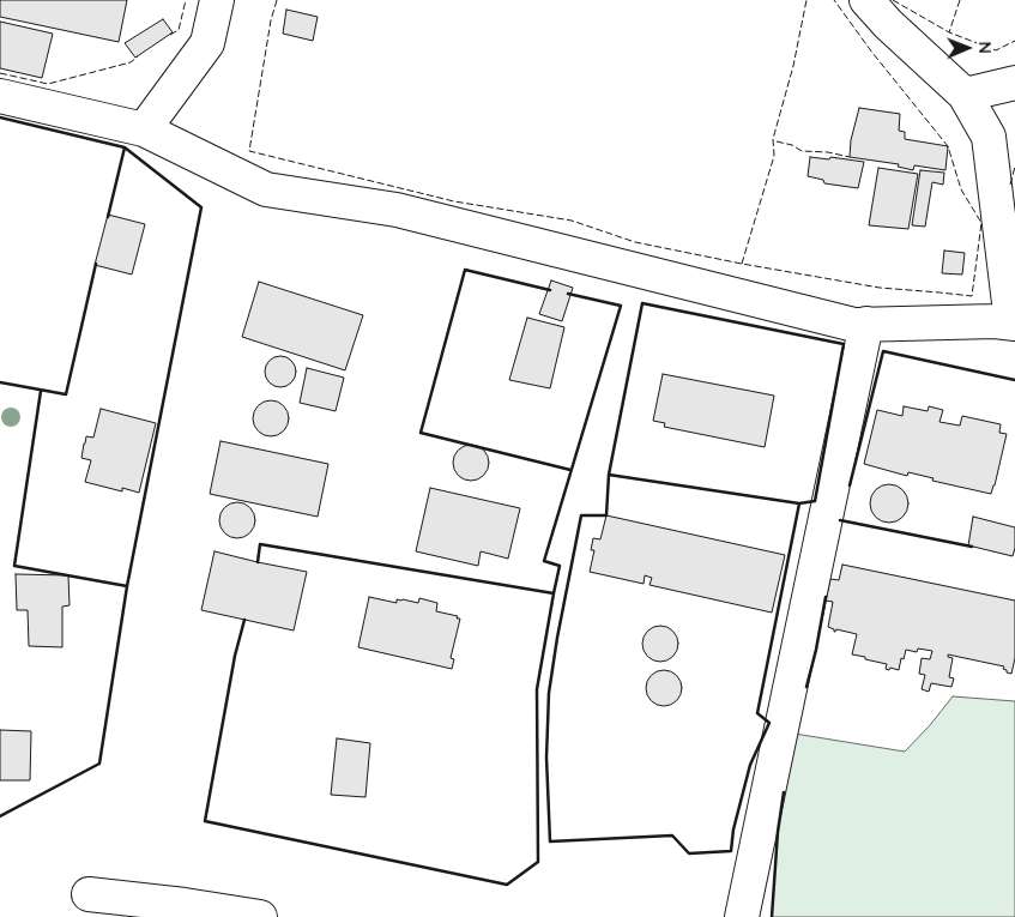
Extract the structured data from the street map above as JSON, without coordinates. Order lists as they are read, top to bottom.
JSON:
{
  "north": "right"
}
